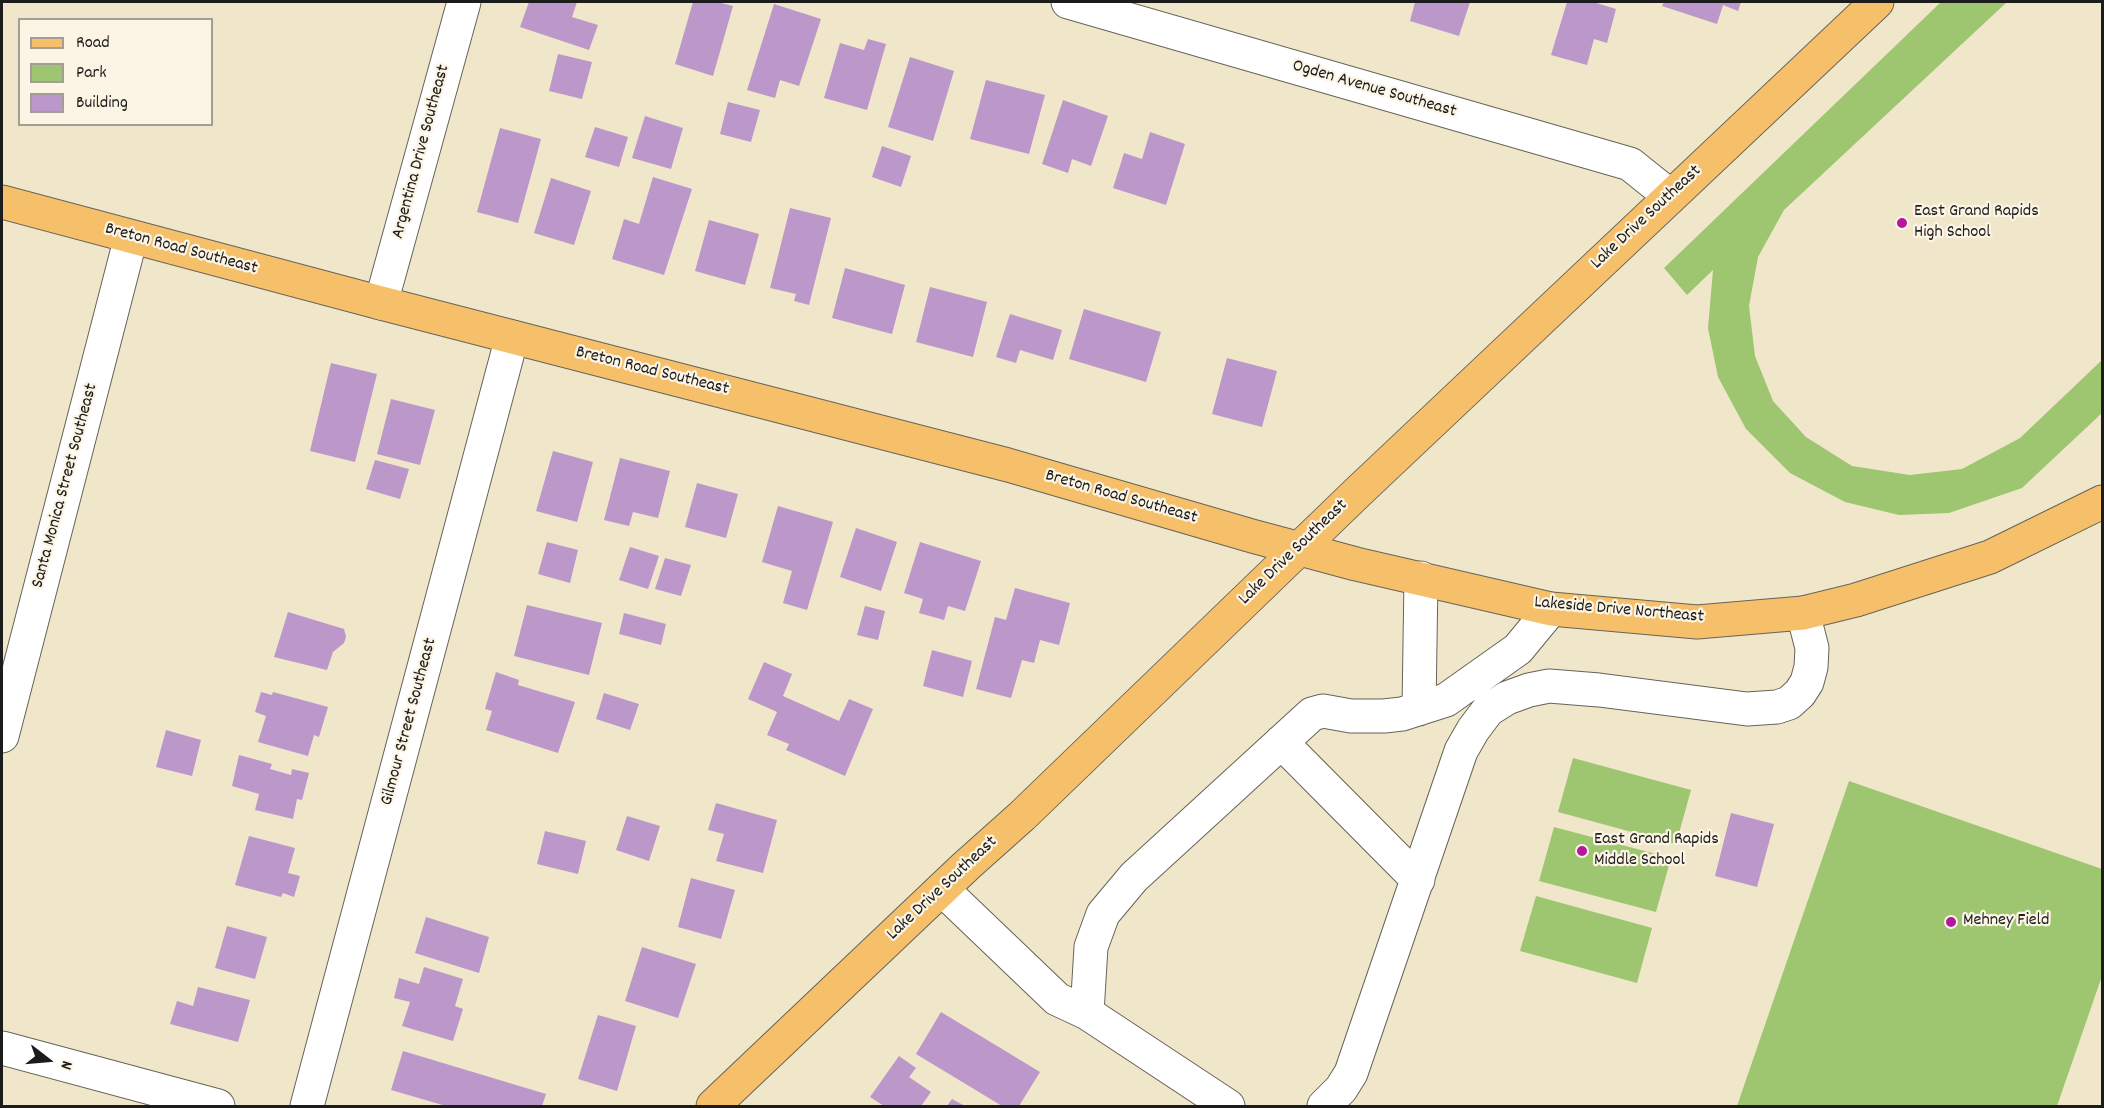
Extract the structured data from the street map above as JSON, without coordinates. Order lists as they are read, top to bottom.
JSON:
{
  "streets": {
    "main road": ["Lake Drive Southeast", "Breton Road Southeast", "Lakeside Drive Northeast"],
    "street": [
      "Ogden Avenue Southeast",
      "Argentina Drive Southeast",
      "Santa Monica Street Southeast",
      "Gilmour Street Southeast"
    ]
  },
  "crossings": [
    ["Ogden Avenue Southeast", "Lake Drive Southeast"],
    ["Argentina Drive Southeast", "Breton Road Southeast"],
    ["Lake Drive Southeast", "Breton Road Southeast"],
    ["Lake Drive Southeast", "Lakeside Drive Northeast"],
    ["Breton Road Southeast", "Santa Monica Street Southeast"],
    ["Breton Road Southeast", "Lakeside Drive Northeast"],
    ["Breton Road Southeast", "Gilmour Street Southeast"]
  ],
  "places": ["East Grand Rapids High School", "East Grand Rapids Middle School", "Mehney Field"],
  "legend": ["Road", "Park", "Building"],
  "north": "right"
}
